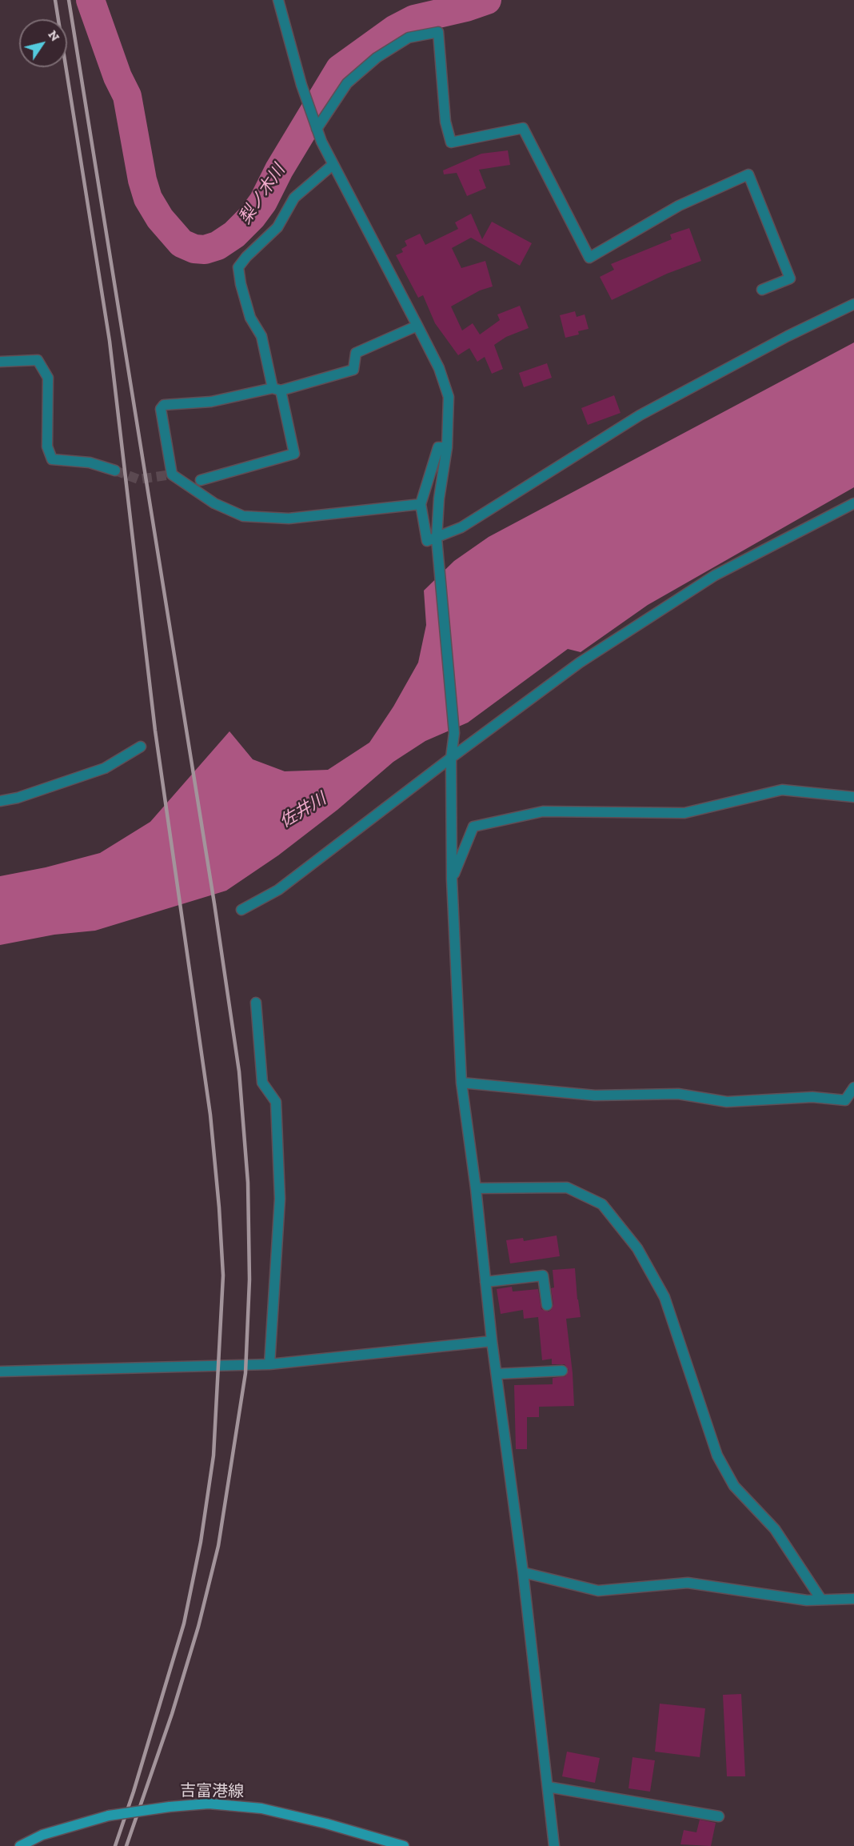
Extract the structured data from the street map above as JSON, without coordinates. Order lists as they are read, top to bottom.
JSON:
{
  "streets": {
    "main road": ["吉富港線"]
  },
  "water": ["梨ノ木川", "佐井川"],
  "north": "top right"
}
